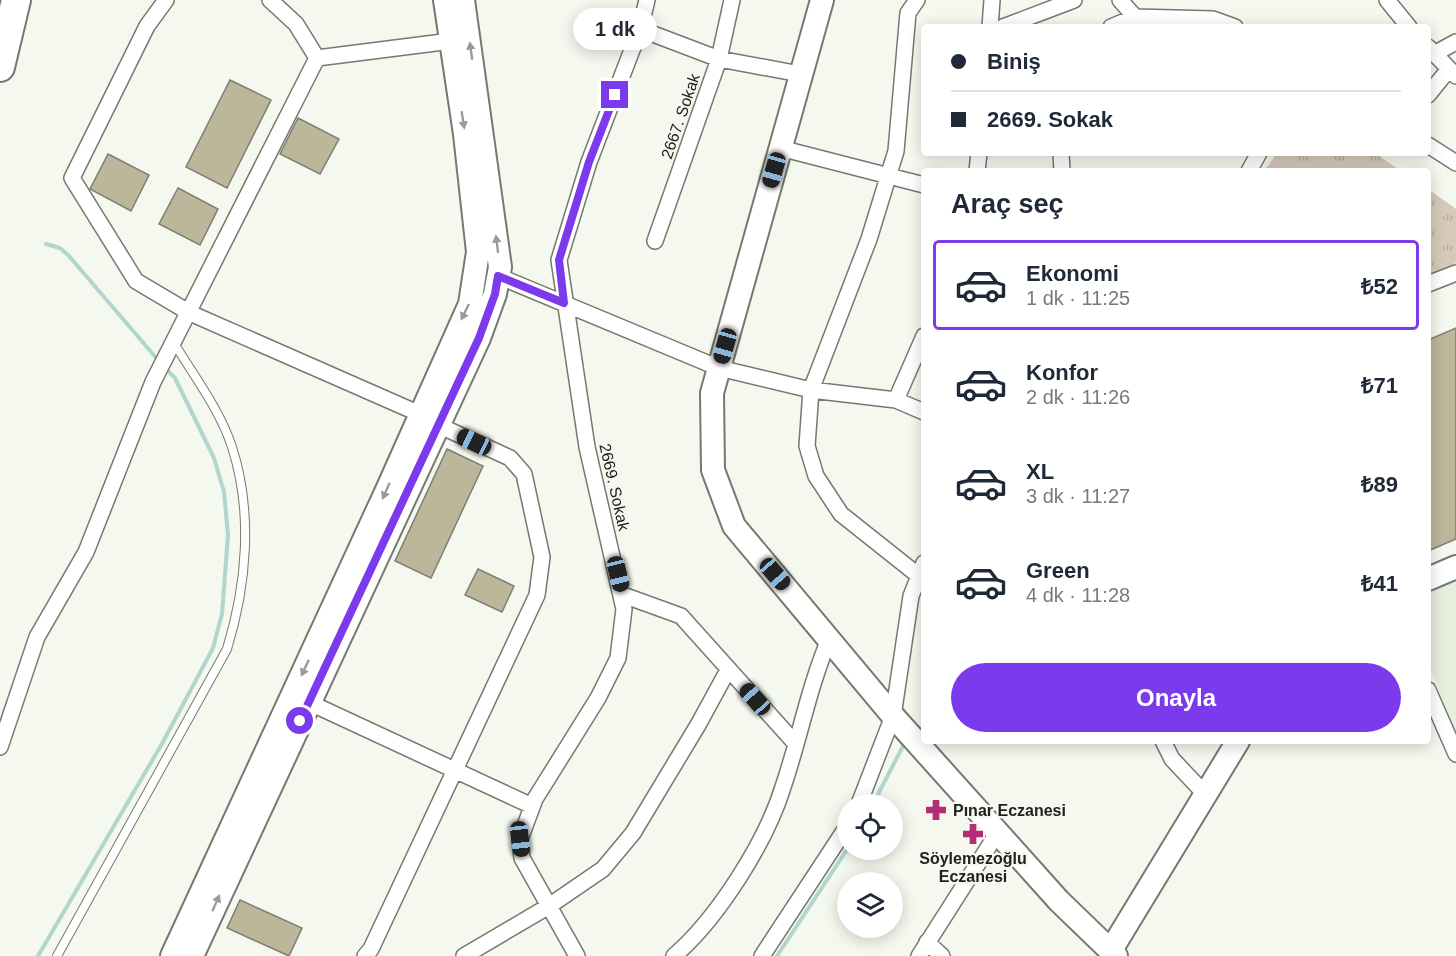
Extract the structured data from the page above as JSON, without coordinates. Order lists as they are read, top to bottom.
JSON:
{
  "streets": {
    "street": ["2667. Sokak", "2669. Sokak"]
  },
  "places": {
    "pharmacy": ["Pınar Eczanesi", "Söylemezoğlu Eczanesi"]
  },
  "page": {
    "bubble": "1 dk",
    "banner": ["Biniş", "2669. Sokak"],
    "heading": "Araç seç",
    "list": [
      {
        "name": "Ekonomi",
        "note": "1 dk · 11:25",
        "value": "₺52"
      },
      {
        "name": "Konfor",
        "note": "2 dk · 11:26",
        "value": "₺71"
      },
      {
        "name": "XL",
        "note": "3 dk · 11:27",
        "value": "₺89"
      },
      {
        "name": "Green",
        "note": "4 dk · 11:28",
        "value": "₺41"
      }
    ],
    "buttons": "Onayla"
  }
}
